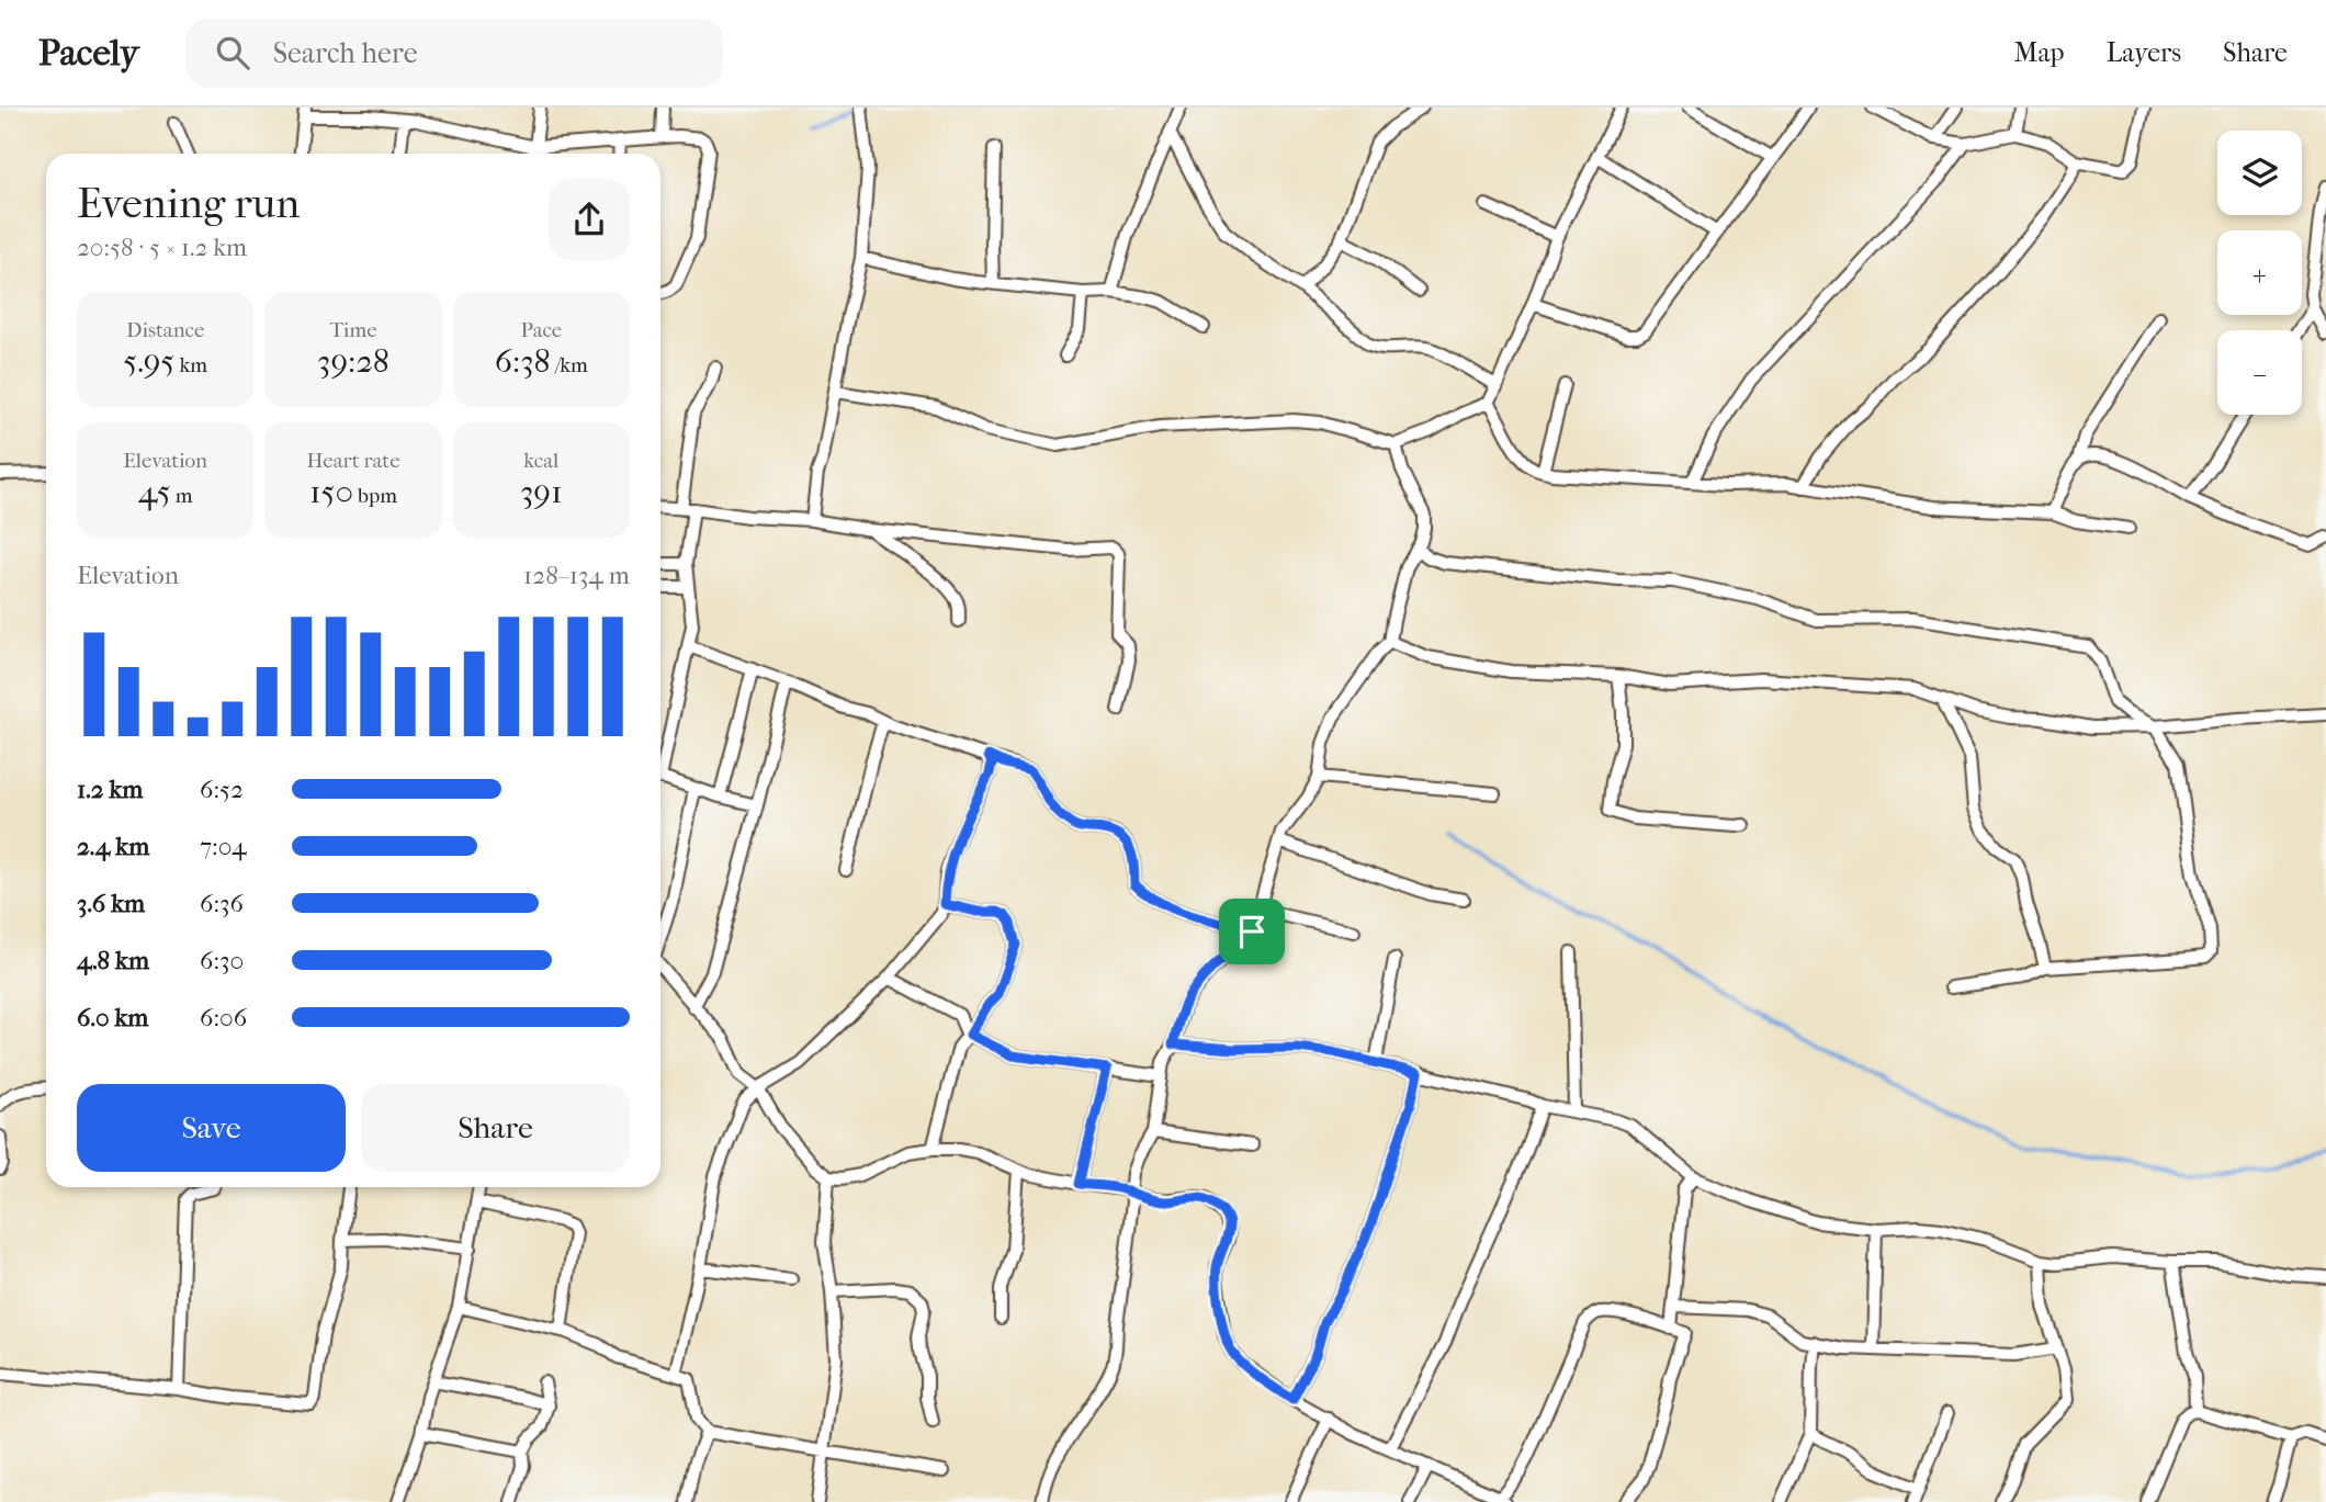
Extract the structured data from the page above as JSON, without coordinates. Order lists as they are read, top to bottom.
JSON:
{
  "page": {
    "header": "Pacely",
    "search": "Search here",
    "nav": ["Map", "Layers", "Share"],
    "map_buttons": ["+", "−"],
    "heading": ["Evening run", "20:58 · 5 × 1.2 km"],
    "stats": [
      ["Distance", "5.95 km"],
      ["Time", "39:28"],
      ["Pace", "6:38 /km"],
      ["Elevation", "45 m"],
      ["Heart rate", "150 bpm"],
      ["kcal", "391"]
    ],
    "chart": ["Elevation", "128–134 m"],
    "list": [
      {
        "name": "1.2 km",
        "note": "6:52"
      },
      {
        "name": "2.4 km",
        "note": "7:04"
      },
      {
        "name": "3.6 km",
        "note": "6:36"
      },
      {
        "name": "4.8 km",
        "note": "6:30"
      },
      {
        "name": "6.0 km",
        "note": "6:06"
      }
    ],
    "buttons": ["Save", "Share"]
  }
}
